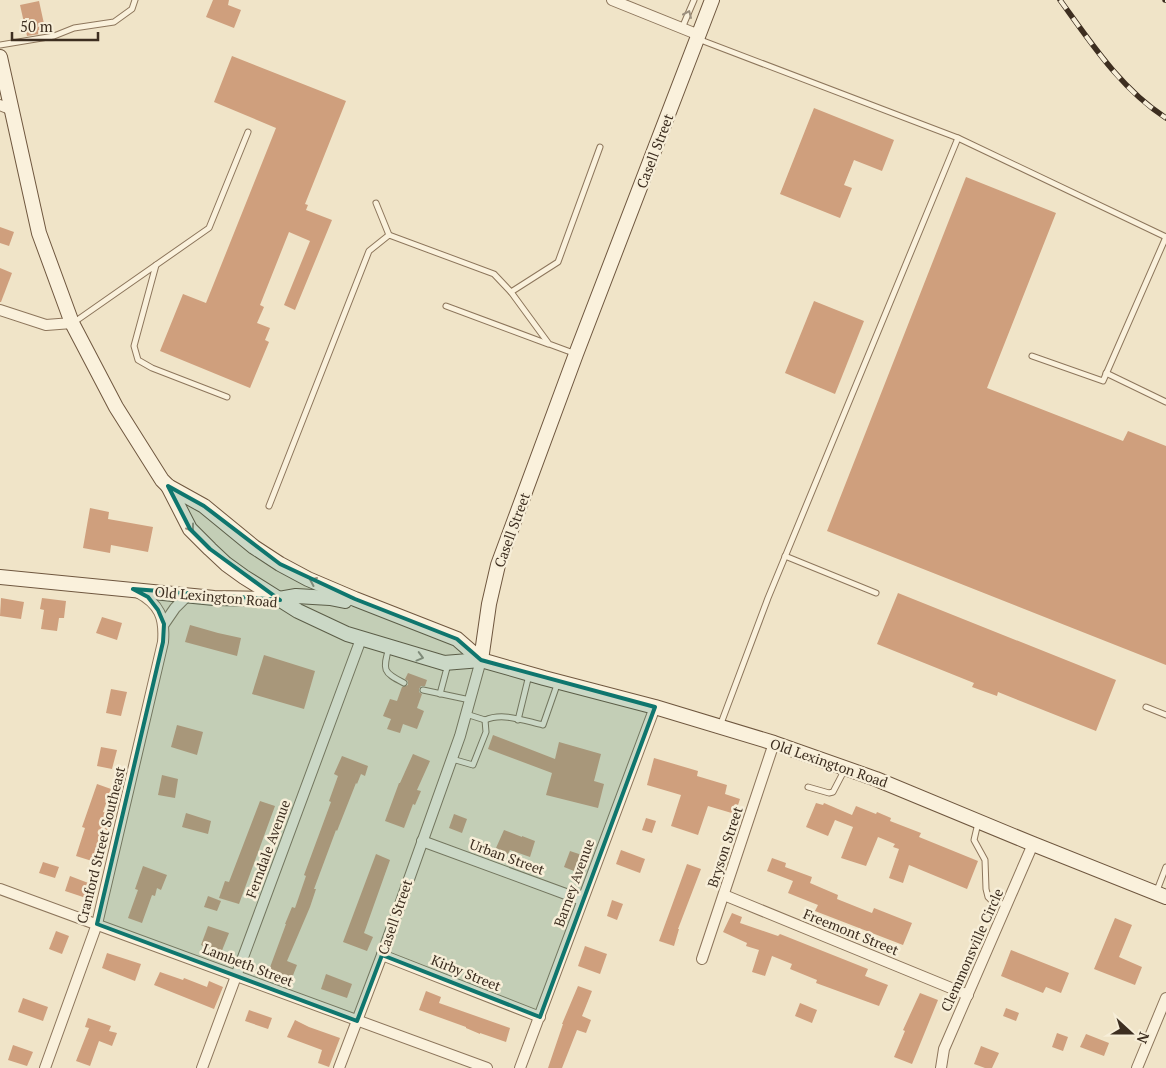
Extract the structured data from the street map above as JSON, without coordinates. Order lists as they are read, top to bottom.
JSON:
{
  "streets": {
    "main road": ["Casell Street", "Old Lexington Road"],
    "street": [
      "Cranford Street Southeast",
      "Bryson Street",
      "Ferndale Avenue",
      "Urban Street",
      "Barney Avenue",
      "Freemont Street",
      "Clemmonsville Circle",
      "Lambeth Street",
      "Kirby Street"
    ]
  },
  "crossings": [
    ["Casell Street", "Old Lexington Road"],
    ["Casell Street", "Urban Street"],
    ["Casell Street", "Lambeth Street"],
    ["Casell Street", "Kirby Street"],
    ["Old Lexington Road", "Cranford Street Southeast"],
    ["Old Lexington Road", "Bryson Street"],
    ["Old Lexington Road", "Ferndale Avenue"],
    ["Old Lexington Road", "Barney Avenue"],
    ["Old Lexington Road", "Clemmonsville Circle"],
    ["Cranford Street Southeast", "Lambeth Street"],
    ["Bryson Street", "Freemont Street"],
    ["Ferndale Avenue", "Lambeth Street"],
    ["Urban Street", "Barney Avenue"],
    ["Barney Avenue", "Kirby Street"],
    ["Freemont Street", "Clemmonsville Circle"]
  ],
  "scale_bar": "50 m",
  "north": "right"
}
